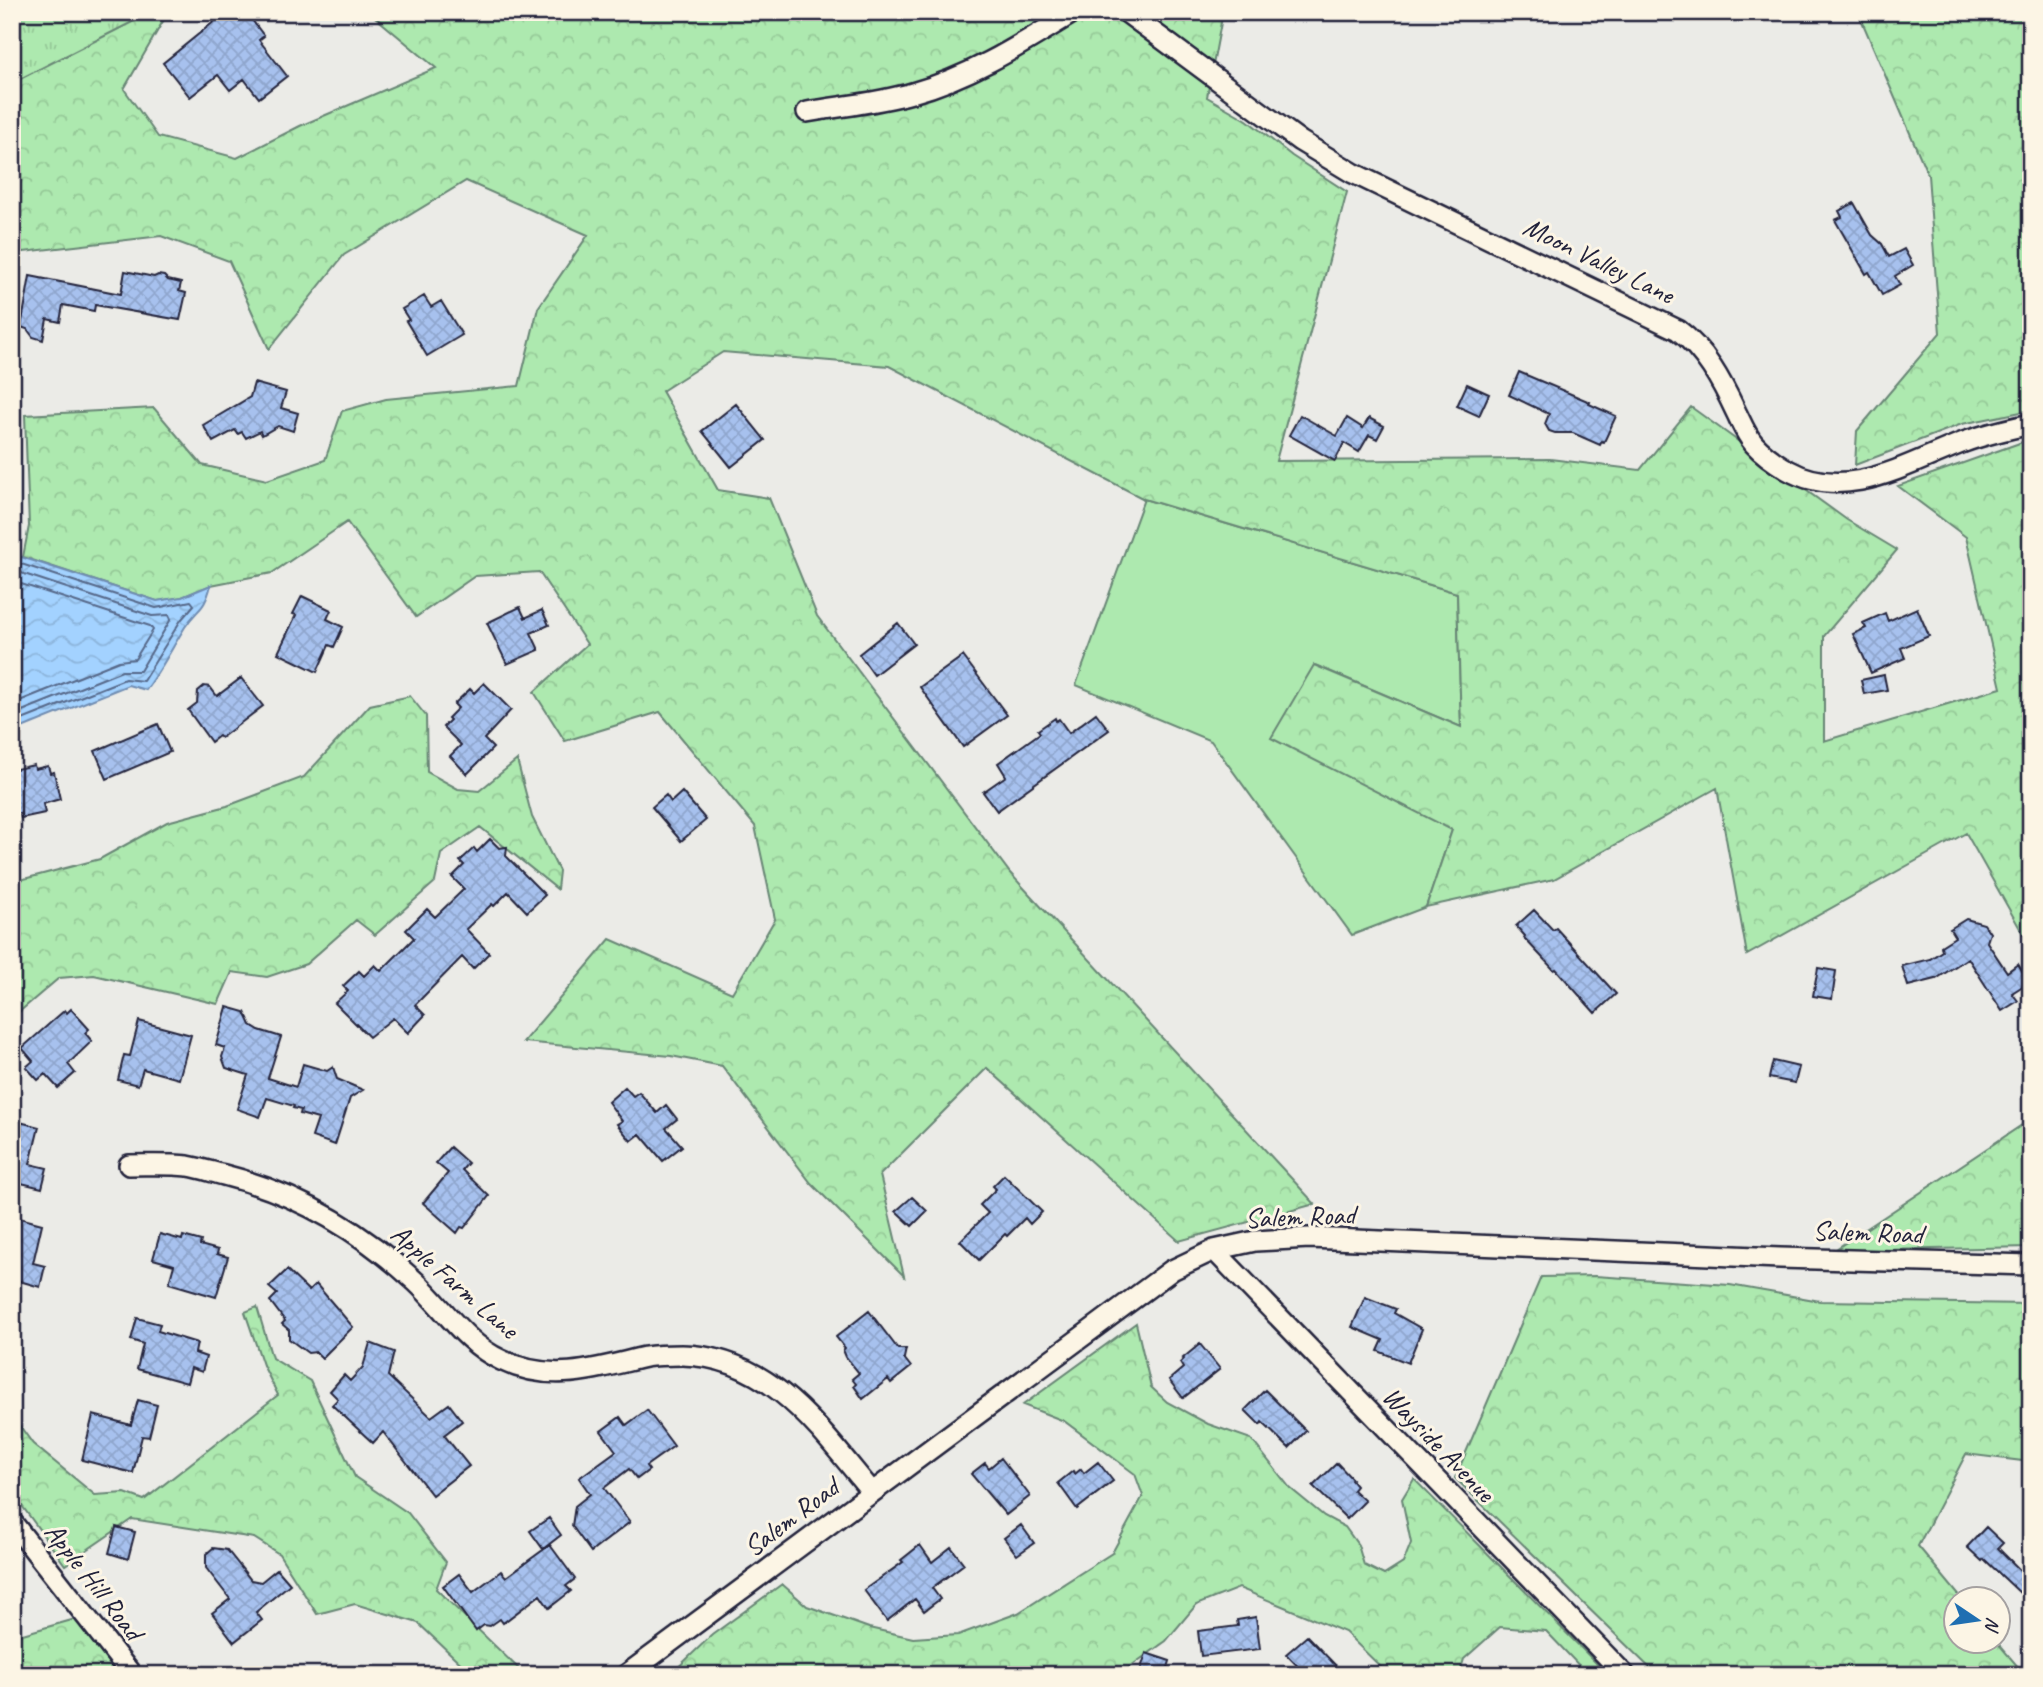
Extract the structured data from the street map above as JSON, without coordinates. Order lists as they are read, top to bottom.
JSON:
{
  "streets": {
    "street": [
      "Moon Valley Lane",
      "Salem Road",
      "Apple Farm Lane",
      "Wayside Avenue",
      "Apple Hill Road"
    ]
  },
  "crossings": [
    ["Salem Road", "Apple Farm Lane"],
    ["Salem Road", "Wayside Avenue"]
  ],
  "north": "right"
}
